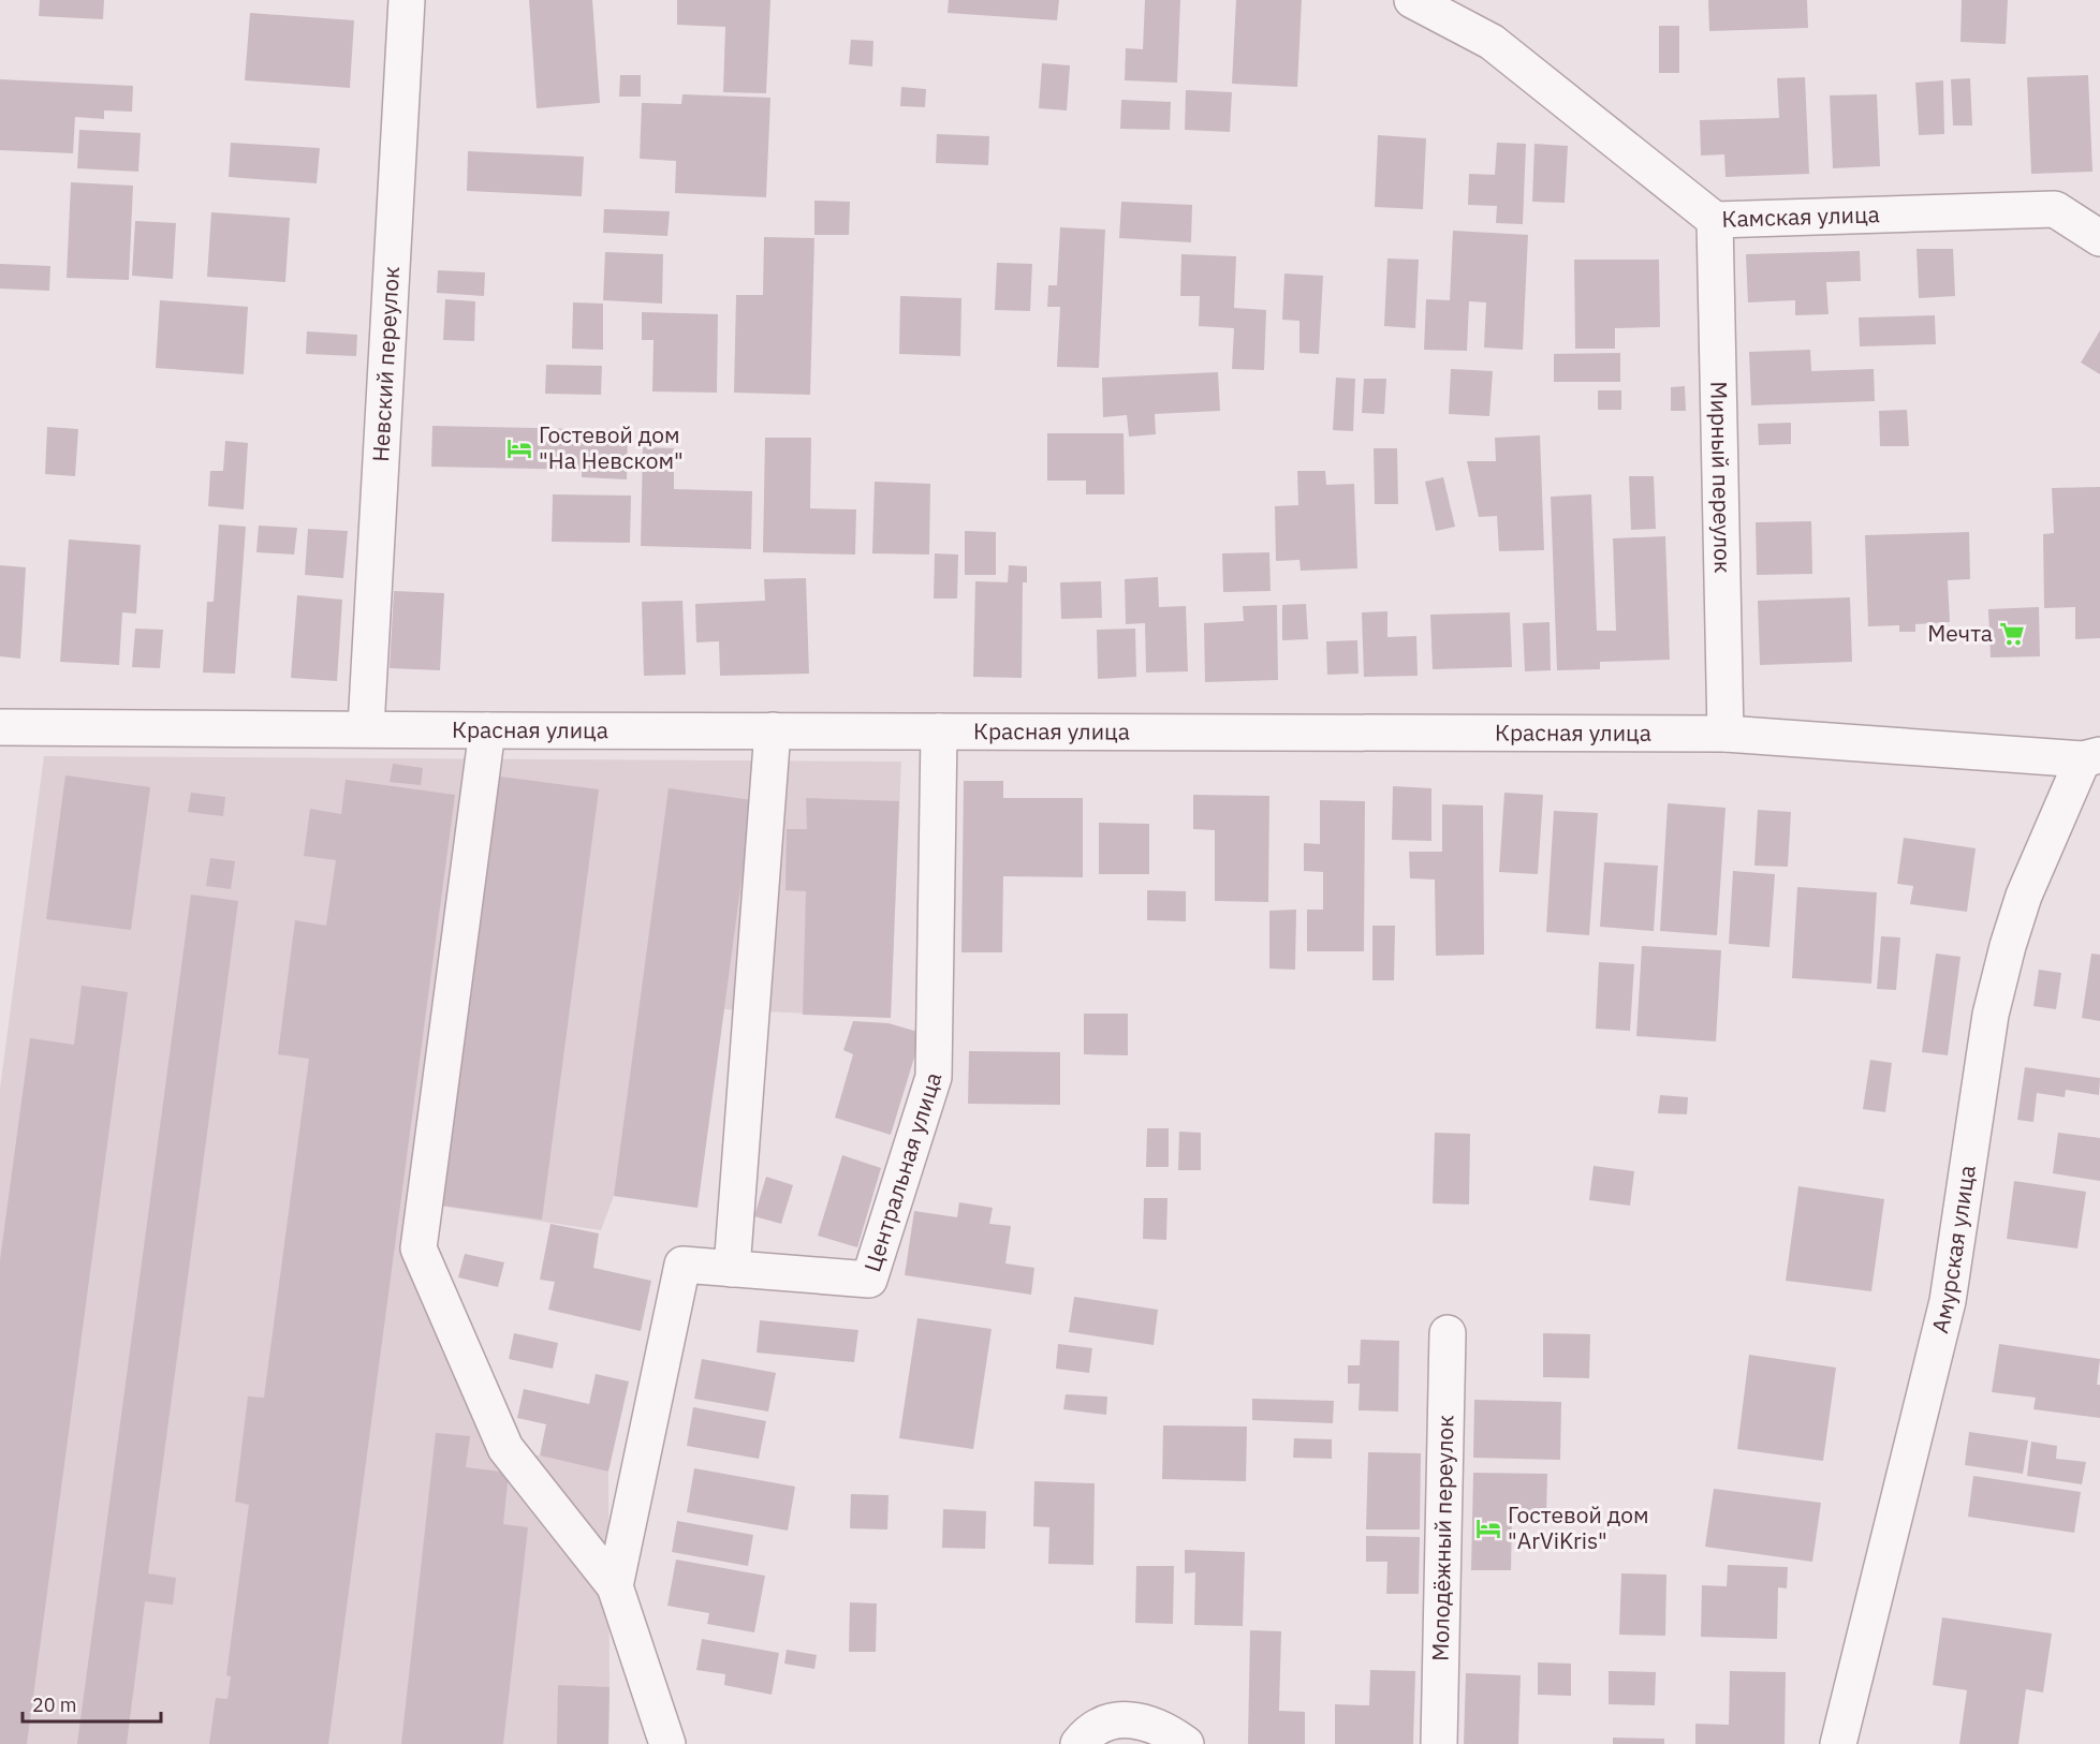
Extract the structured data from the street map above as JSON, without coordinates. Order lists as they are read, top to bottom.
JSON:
{
  "streets": {
    "street": [
      "Камская улица",
      "Невский переулок",
      "Мирный переулок",
      "Красная улица",
      "Центральная улица",
      "Амурская улица",
      "Молодёжный переулок"
    ]
  },
  "crossings": [
    ["Камская улица", "Мирный переулок"],
    ["Невский переулок", "Красная улица"],
    ["Мирный переулок", "Красная улица"],
    ["Красная улица", "Центральная улица"],
    ["Красная улица", "Амурская улица"]
  ],
  "places": {
    "hotel": ["Гостевой дом \"На Невском\"", "Гостевой дом \"ArViKris\""],
    "supermarket": ["Мечта"]
  },
  "scale_bar": "20 m"
}
